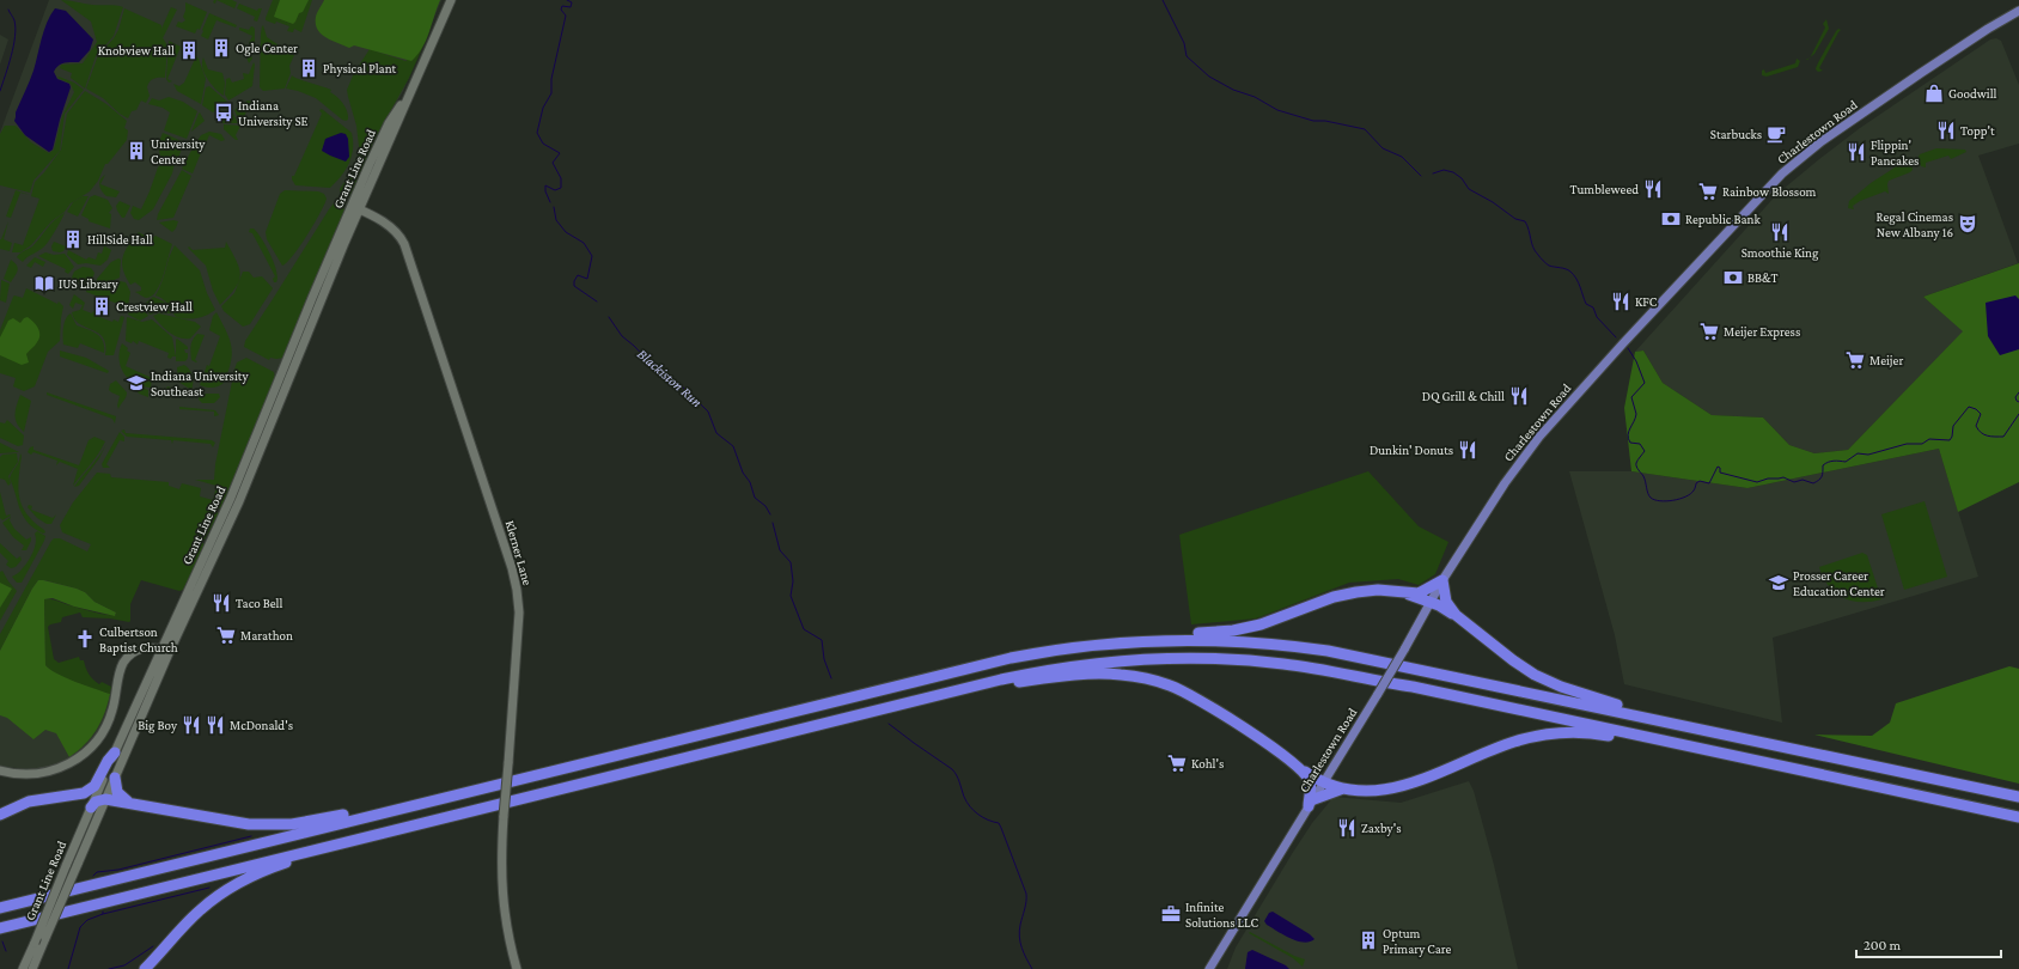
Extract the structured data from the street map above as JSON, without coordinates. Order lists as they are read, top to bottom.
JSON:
{
  "streets": {
    "main road": ["Charlestown Road", "Grant Line Road", "Klerner Lane"]
  },
  "crossings": [
    ["Grant Line Road", "Klerner Lane"]
  ],
  "water": ["Blackiston Run"],
  "places": {
    "building": [
      "Ogle Center",
      "Knobview Hall",
      "Physical Plant",
      "University Center",
      "HillSide Hall",
      "Crestview Hall",
      "Optum Primary Care"
    ],
    "shop": ["Goodwill"],
    "bus stop": ["Indiana University SE"],
    "restaurant": [
      "Topp't",
      "Flippin' Pancakes",
      "Tumbleweed",
      "Smoothie King",
      "KFC",
      "DQ Grill & Chill",
      "Dunkin' Donuts",
      "Taco Bell",
      "Big Boy",
      "McDonald's",
      "Zaxby's"
    ],
    "cafe": ["Starbucks"],
    "supermarket": [
      "Rainbow Blossom",
      "Meijer Express",
      "Meijer",
      "Marathon",
      "Kohl's"
    ],
    "bank": ["Republic Bank", "BB&T"],
    "theatre": ["Regal Cinemas New Albany 16"],
    "library": ["IUS Library"],
    "school or university": ["Indiana University Southeast", "Prosser Career Education Center"],
    "church": ["Culbertson Baptist Church"],
    "office": ["Infinite Solutions LLC"]
  },
  "scale_bar": "200 m"
}
